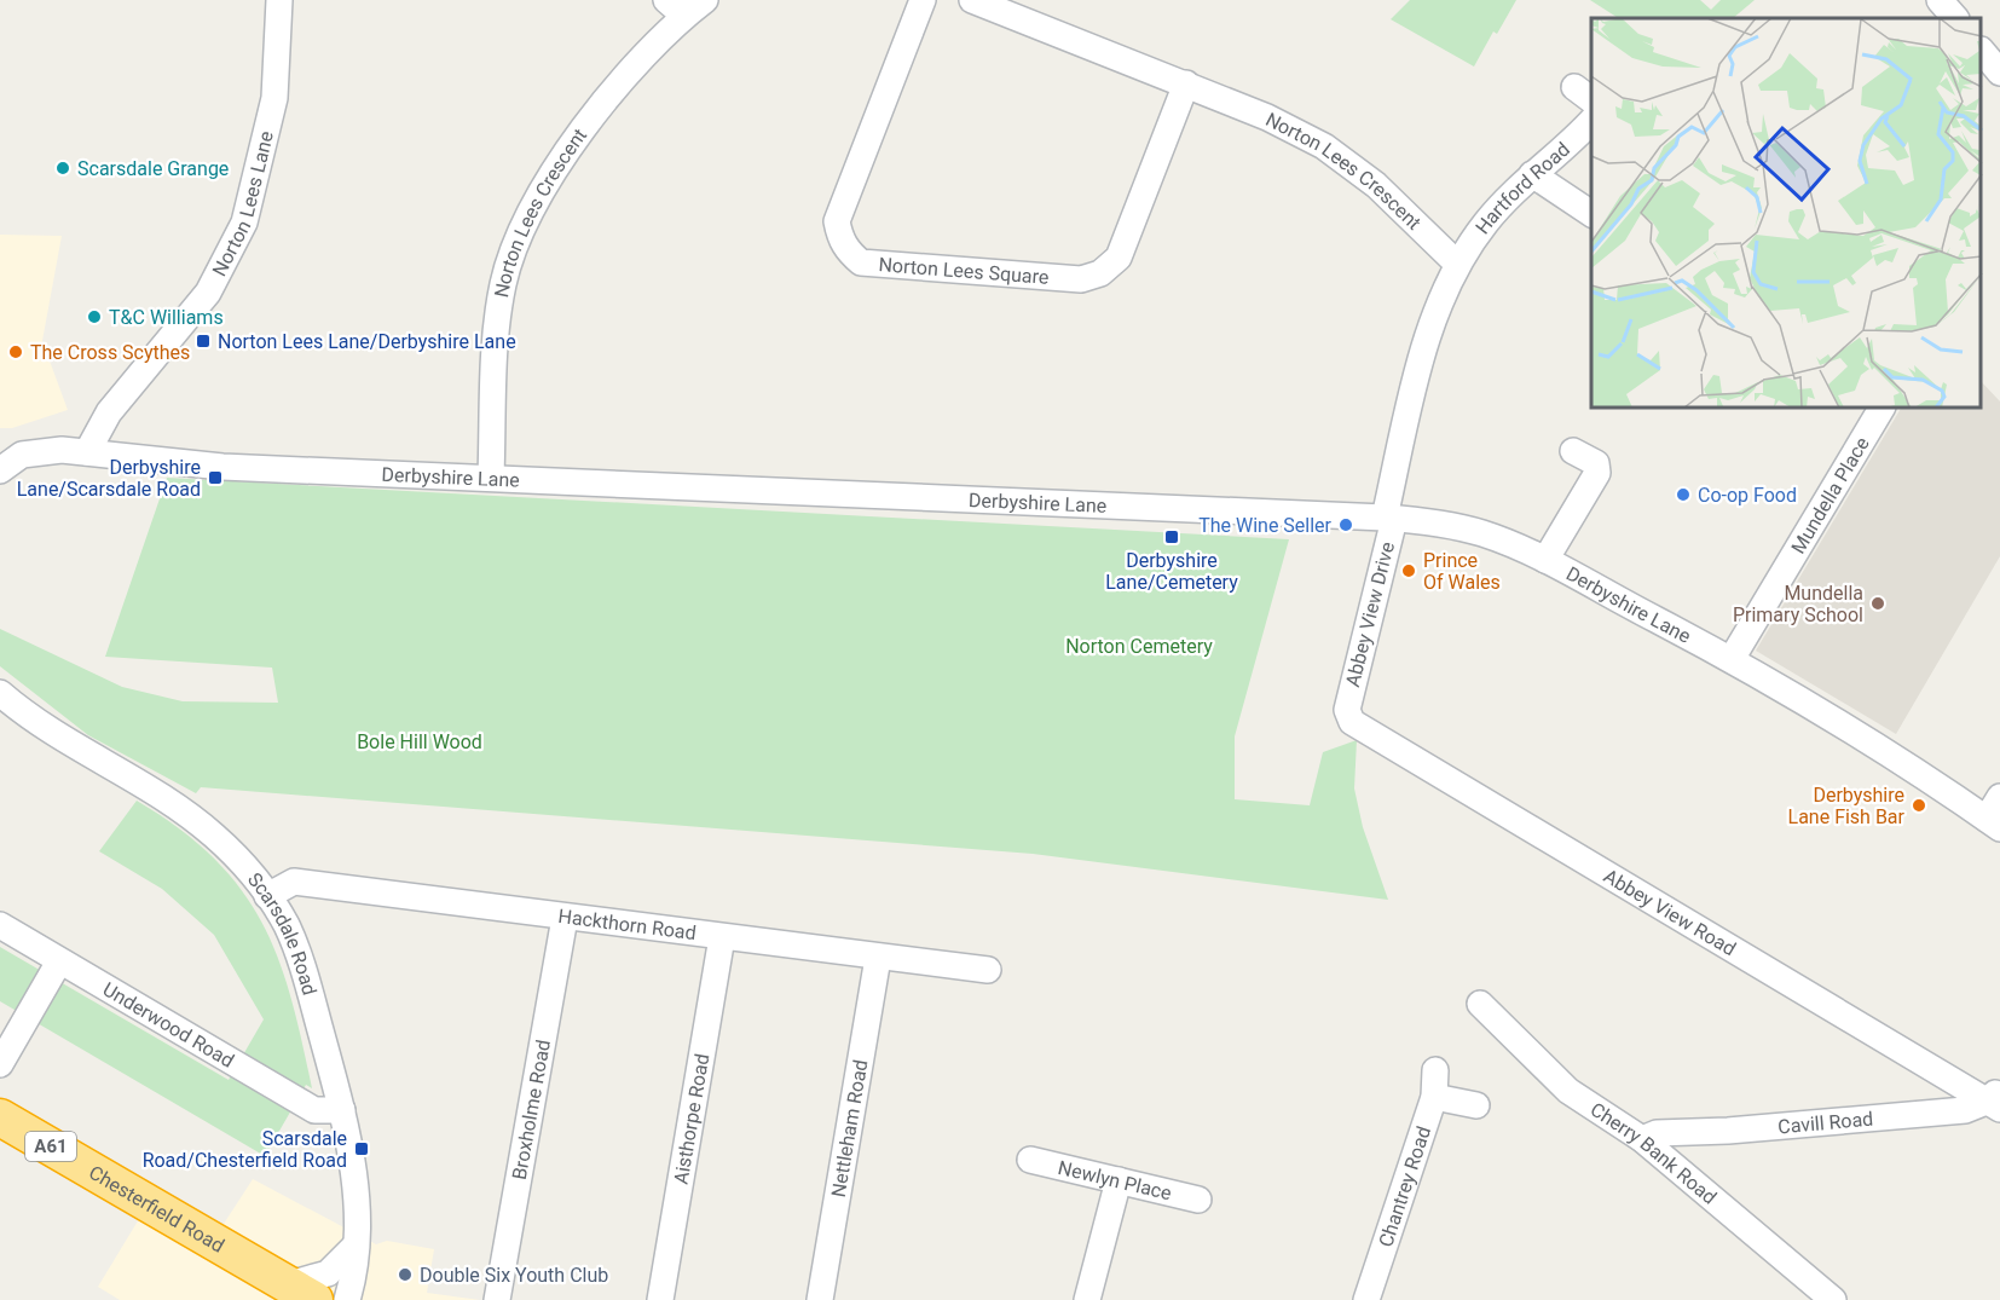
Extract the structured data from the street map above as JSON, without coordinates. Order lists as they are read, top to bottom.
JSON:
{
  "streets": {
    "highway": ["A61", "Chesterfield Road"],
    "street": [
      "Norton Lees Crescent",
      "Hartford Road",
      "Norton Lees Lane",
      "Norton Lees Square",
      "Derbyshire Lane",
      "Mundella Place",
      "Abbey View Drive",
      "Abbey View Road",
      "Hackthorn Road",
      "Scarsdale Road",
      "Underwood Road",
      "Broxholme Road",
      "Aisthorpe Road",
      "Cavill Road",
      "Nettleham Road",
      "Cherry Bank Road",
      "Newlyn Place",
      "Chantrey Road"
    ]
  },
  "crossings": [
    ["Norton Lees Crescent", "Hartford Road"],
    ["Norton Lees Crescent", "Norton Lees Square"],
    ["Norton Lees Crescent", "Derbyshire Lane"],
    ["Norton Lees Lane", "Derbyshire Lane"],
    ["Derbyshire Lane", "Mundella Place"],
    ["Derbyshire Lane", "Abbey View Drive"],
    ["Abbey View Drive", "Abbey View Road"],
    ["Abbey View Road", "Cavill Road"],
    ["Hackthorn Road", "Scarsdale Road"],
    ["Hackthorn Road", "Broxholme Road"],
    ["Hackthorn Road", "Aisthorpe Road"],
    ["Hackthorn Road", "Nettleham Road"],
    ["Scarsdale Road", "Underwood Road"],
    ["Cavill Road", "Cherry Bank Road"]
  ],
  "parks": ["Norton Cemetery", "Bole Hill Wood"],
  "places": {
    "other": [
      "Scarsdale Grange",
      "T&C Williams",
      "The Cross Scythes",
      "Co-op Food",
      "The Wine Seller",
      "Prince Of Wales",
      "Mundella Primary School",
      "Derbyshire Lane Fish Bar",
      "Double Six Youth Club"
    ],
    "transit": [
      "Norton Lees Lane/Derbyshire Lane",
      "Derbyshire Lane/Scarsdale Road",
      "Derbyshire Lane/Cemetery",
      "Scarsdale Road/Chesterfield Road"
    ]
  }
}
